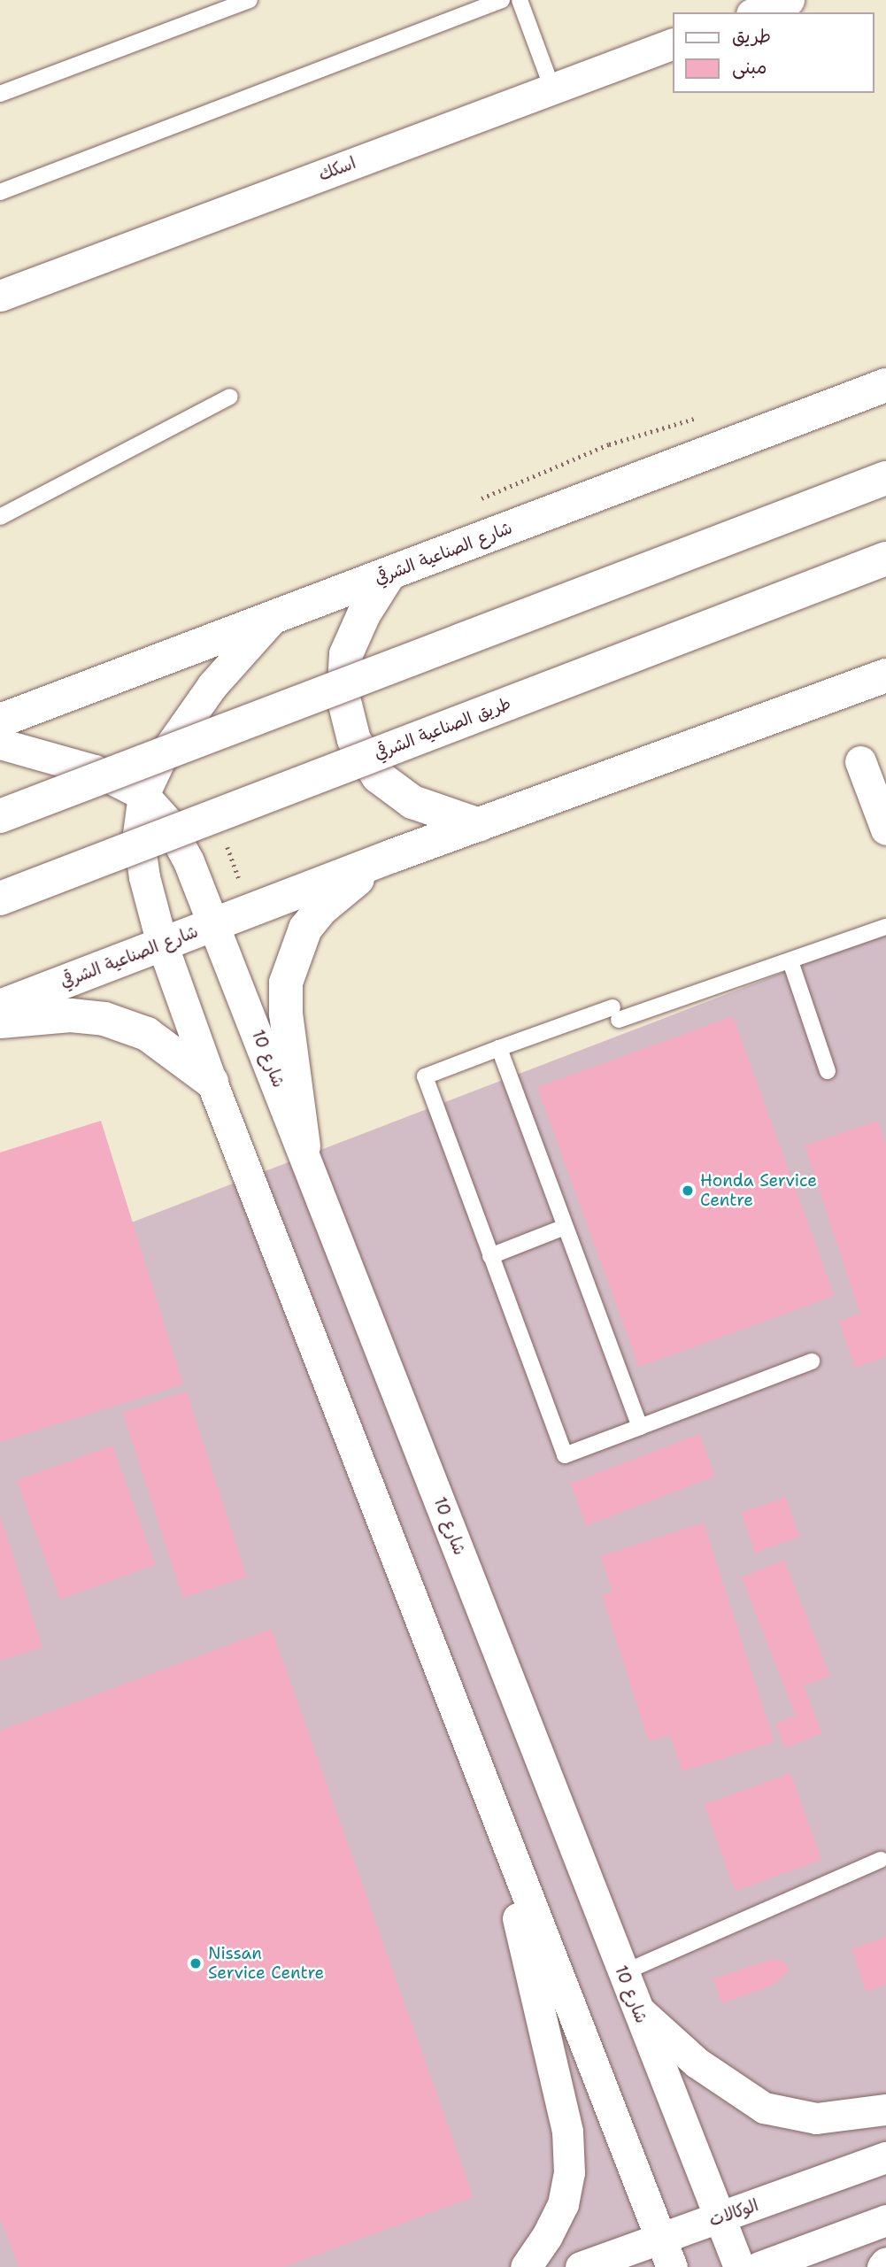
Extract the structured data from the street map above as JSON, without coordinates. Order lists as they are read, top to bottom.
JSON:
{
  "streets": {
    "main road": ["شارع الصناعية الشرقي", "طريق الصناعية الشرقي"],
    "street": ["اسكك", "شارع 10", "الوكالات"]
  },
  "crossings": [
    ["شارع الصناعية الشرقي", "شارع 10"],
    ["شارع 10", "الوكالات"]
  ],
  "places": ["Honda Service Centre", "Nissan Service Centre"],
  "legend": ["طريق", "مبنى"]
}
